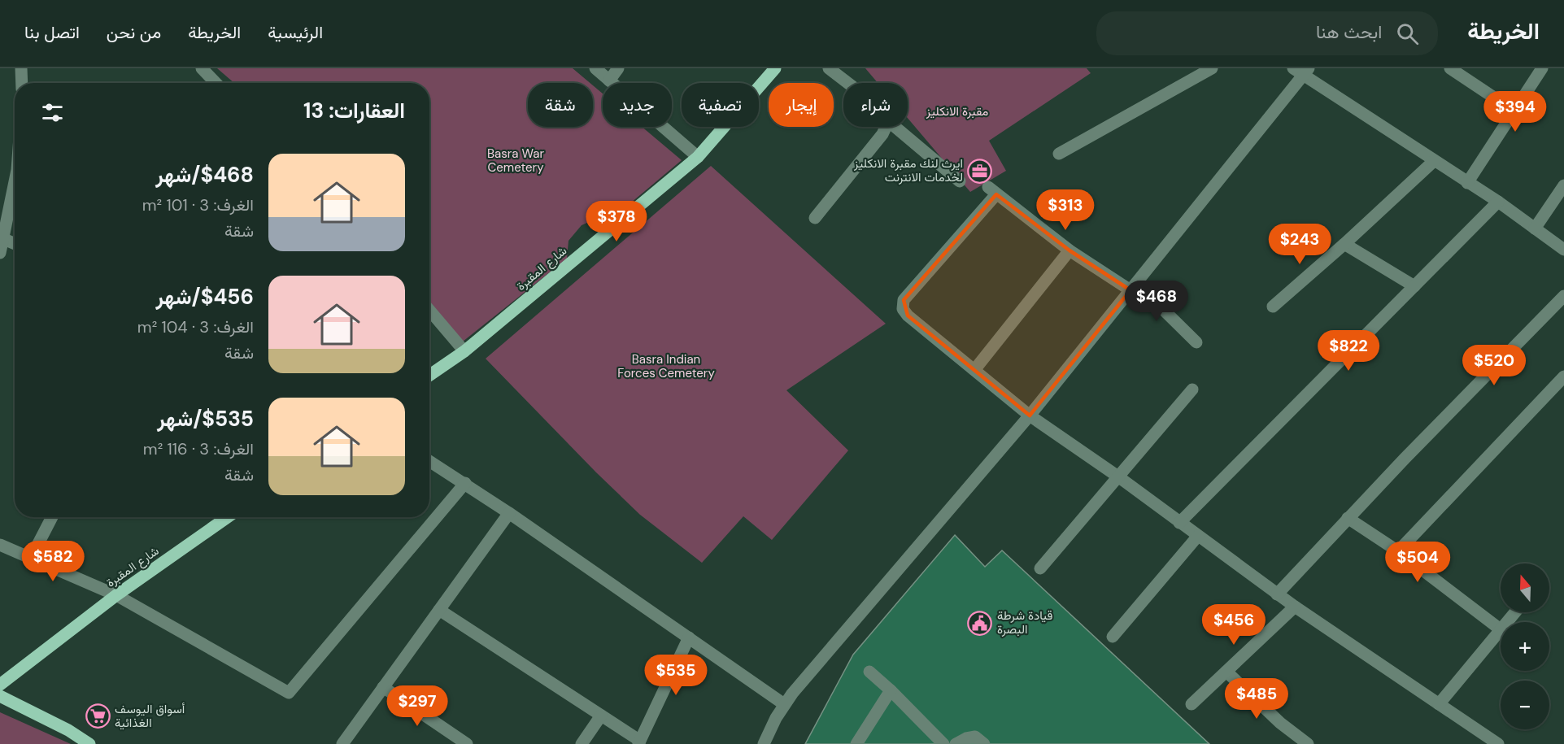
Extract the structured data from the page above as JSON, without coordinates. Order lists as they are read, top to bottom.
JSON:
{
  "streets": {
    "main road": ["شارع المقبرة"]
  },
  "parks": ["مقبرة الانكليز", "Basra War Cemetery", "Basra Indian Forces Cemetery"],
  "places": {
    "office": ["ايرث لنك مقبرة الانكليز لخدمات الانترنت"],
    "public building": ["قيادة شرطة البصرة"],
    "supermarket": ["أسواق اليوسف الغذائية"]
  },
  "north": "top",
  "page": {
    "header": "الخريطة",
    "search": "ابحث هنا",
    "nav": [
      "الرئيسية",
      "الخريطة",
      "من نحن",
      "اتصل بنا"
    ],
    "chip": [
      "شراء",
      "إيجار",
      "تصفية",
      "جديد",
      "شقة"
    ],
    "heading": "العقارات: 13",
    "price": [
      "$394",
      "$313",
      "$378",
      "$243",
      "$468",
      "$822",
      "$520",
      "$582",
      "$504",
      "$456",
      "$535",
      "$485",
      "$297"
    ],
    "list": [
      {
        "name": "$468/شهر",
        "note": "الغرف: 3 · 101 m² · شقة"
      },
      {
        "name": "$456/شهر",
        "note": "الغرف: 3 · 104 m² · شقة"
      },
      {
        "name": "$535/شهر",
        "note": "الغرف: 3 · 116 m² · شقة"
      }
    ],
    "map_buttons": ["+", "−"]
  }
}
